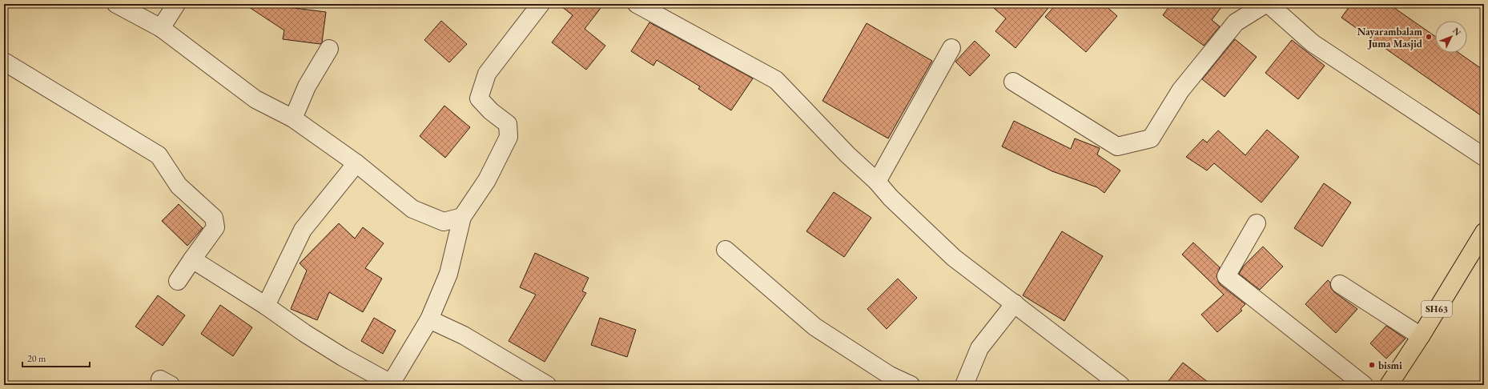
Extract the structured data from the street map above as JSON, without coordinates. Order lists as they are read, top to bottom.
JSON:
{
  "streets": {
    "main road": ["SH63"]
  },
  "places": ["Nayarambalam Juma Masjid", "bismi"],
  "scale_bar": "20 m",
  "north": "top right"
}
